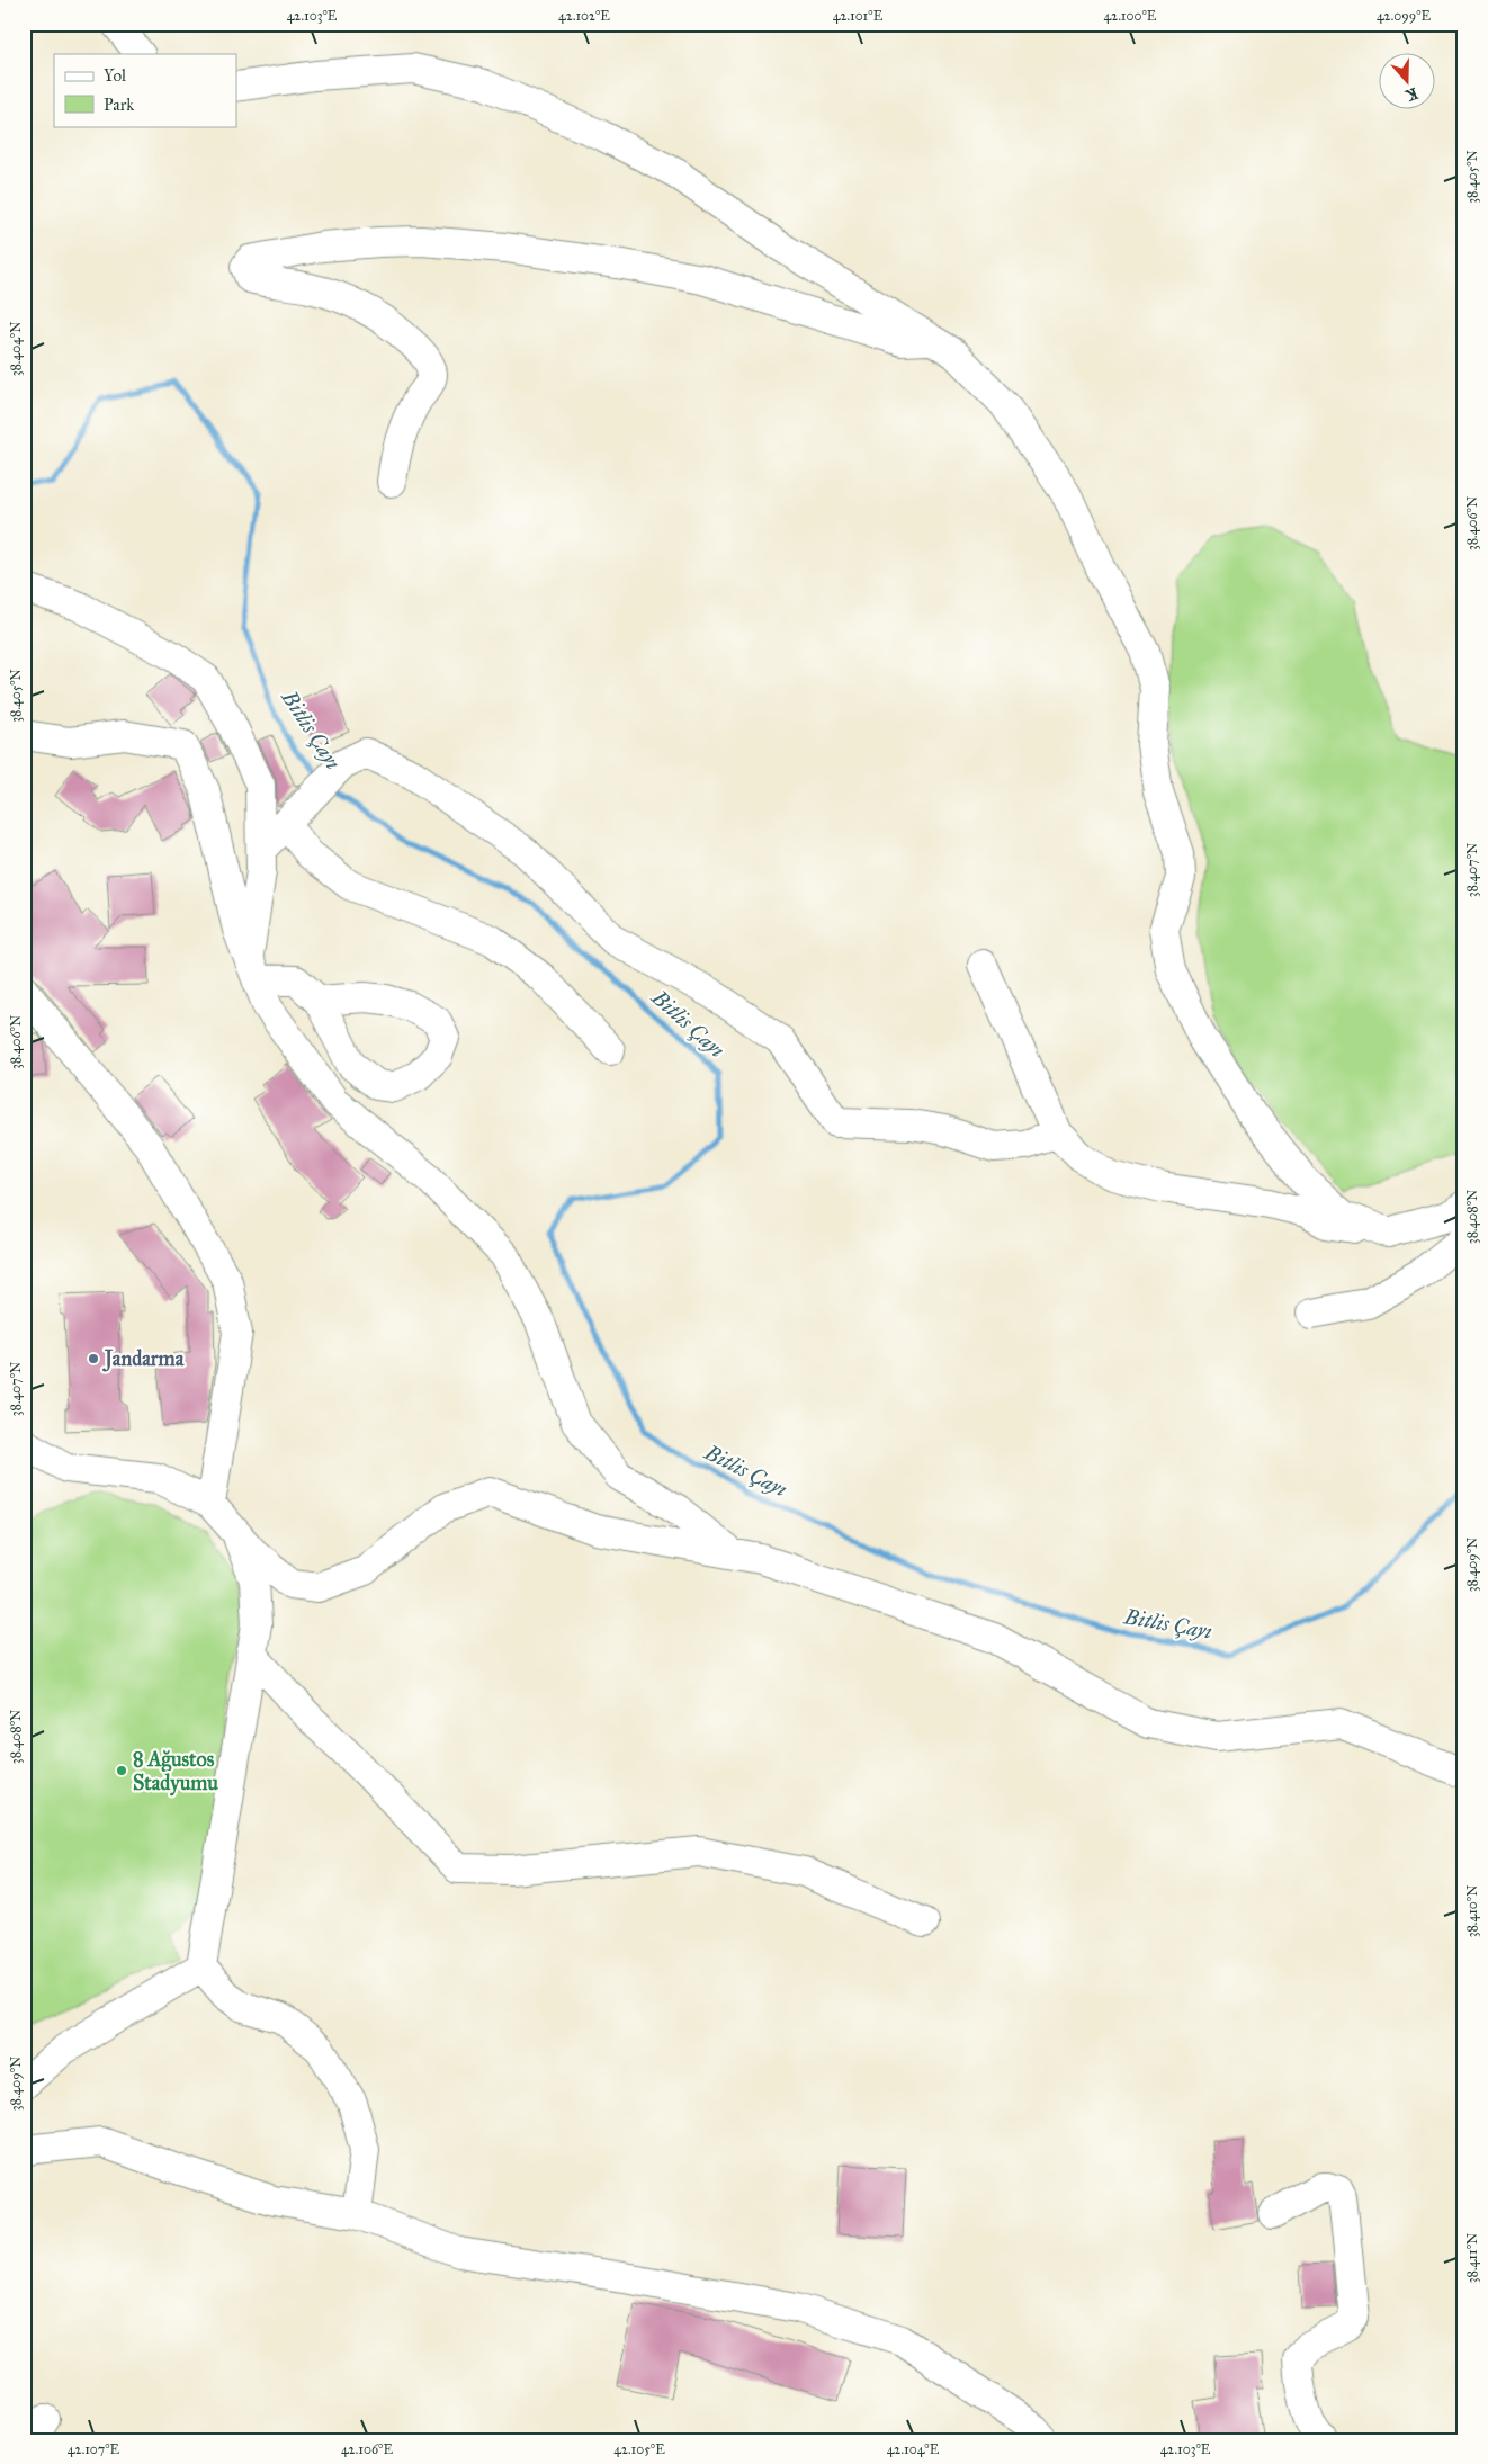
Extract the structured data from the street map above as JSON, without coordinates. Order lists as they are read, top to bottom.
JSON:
{
  "water": ["Bitlis Çayı"],
  "places": ["Jandarma", "8 Ağustos Stadyumu"],
  "legend": ["Yol", "Park"],
  "north": "bottom",
  "coordinates": [
    "42.103°E",
    "42.102°E",
    "42.101°E",
    "42.100°E",
    "42.099°E",
    "38.405°N",
    "38.404°N",
    "38.406°N",
    "38.407°N",
    "38.408°N",
    "38.409°N",
    "38.410°N",
    "38.411°N",
    "42.107°E",
    "42.106°E",
    "42.105°E",
    "42.104°E"
  ]
}
